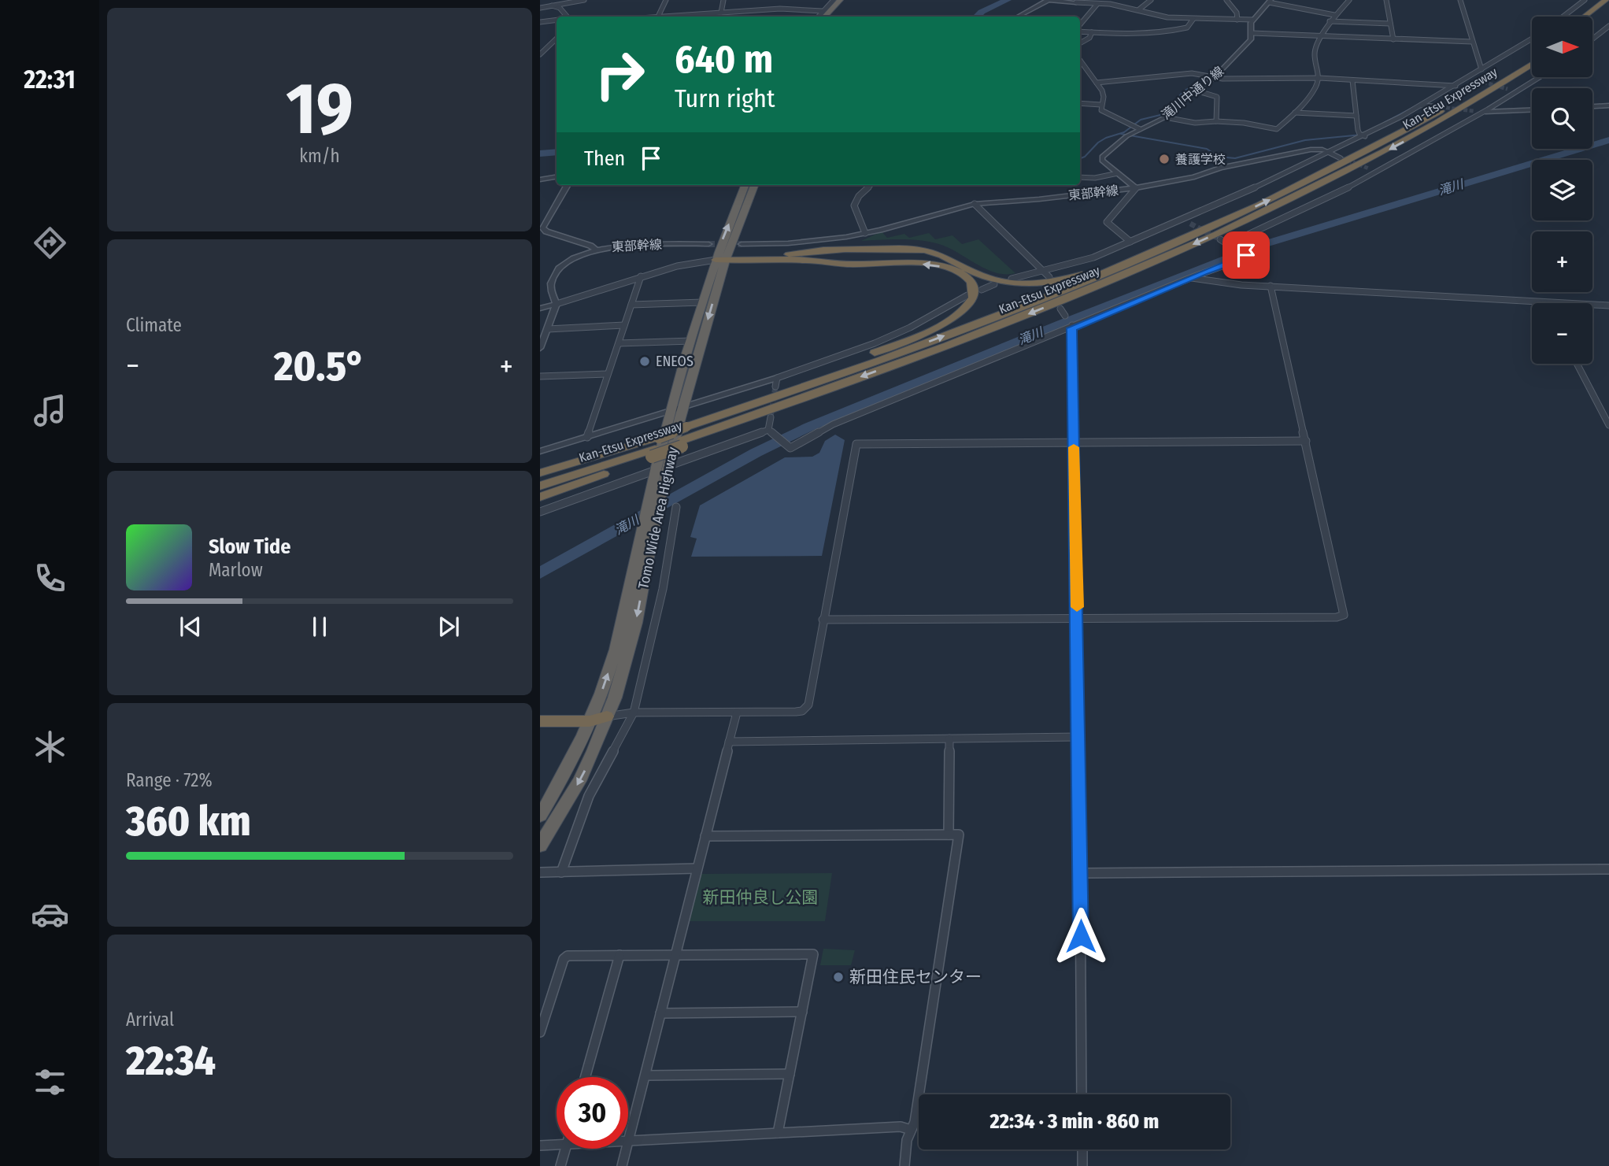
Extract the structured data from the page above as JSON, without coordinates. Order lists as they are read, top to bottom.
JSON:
{
  "streets": {
    "highway": ["Kan-Etsu Expressway", "Tomo Wide Area Highway"],
    "street": ["滝川中通り線", "東部幹線"]
  },
  "crossings": [
    ["滝川中通り線", "東部幹線"]
  ],
  "water": ["滝川"],
  "parks": ["新田仲良し公園"],
  "places": ["養護学校", "ENEOS", "新田住民センター"],
  "north": "right",
  "page": {
    "tabs": "22:31",
    "tile": [
      ["19", "km/h"],
      "Climate",
      ["Range · 72%", "360 km"],
      ["Arrival", "22:34"]
    ],
    "map_buttons": ["+", "−"],
    "turn": ["640 m", "Turn right"],
    "then": "Then",
    "heat": ["−", "20.5°", "+"],
    "song": ["Slow Tide", "Marlow"],
    "limit": "30",
    "trip": "22:34 · 3 min · 860 m"
  }
}
